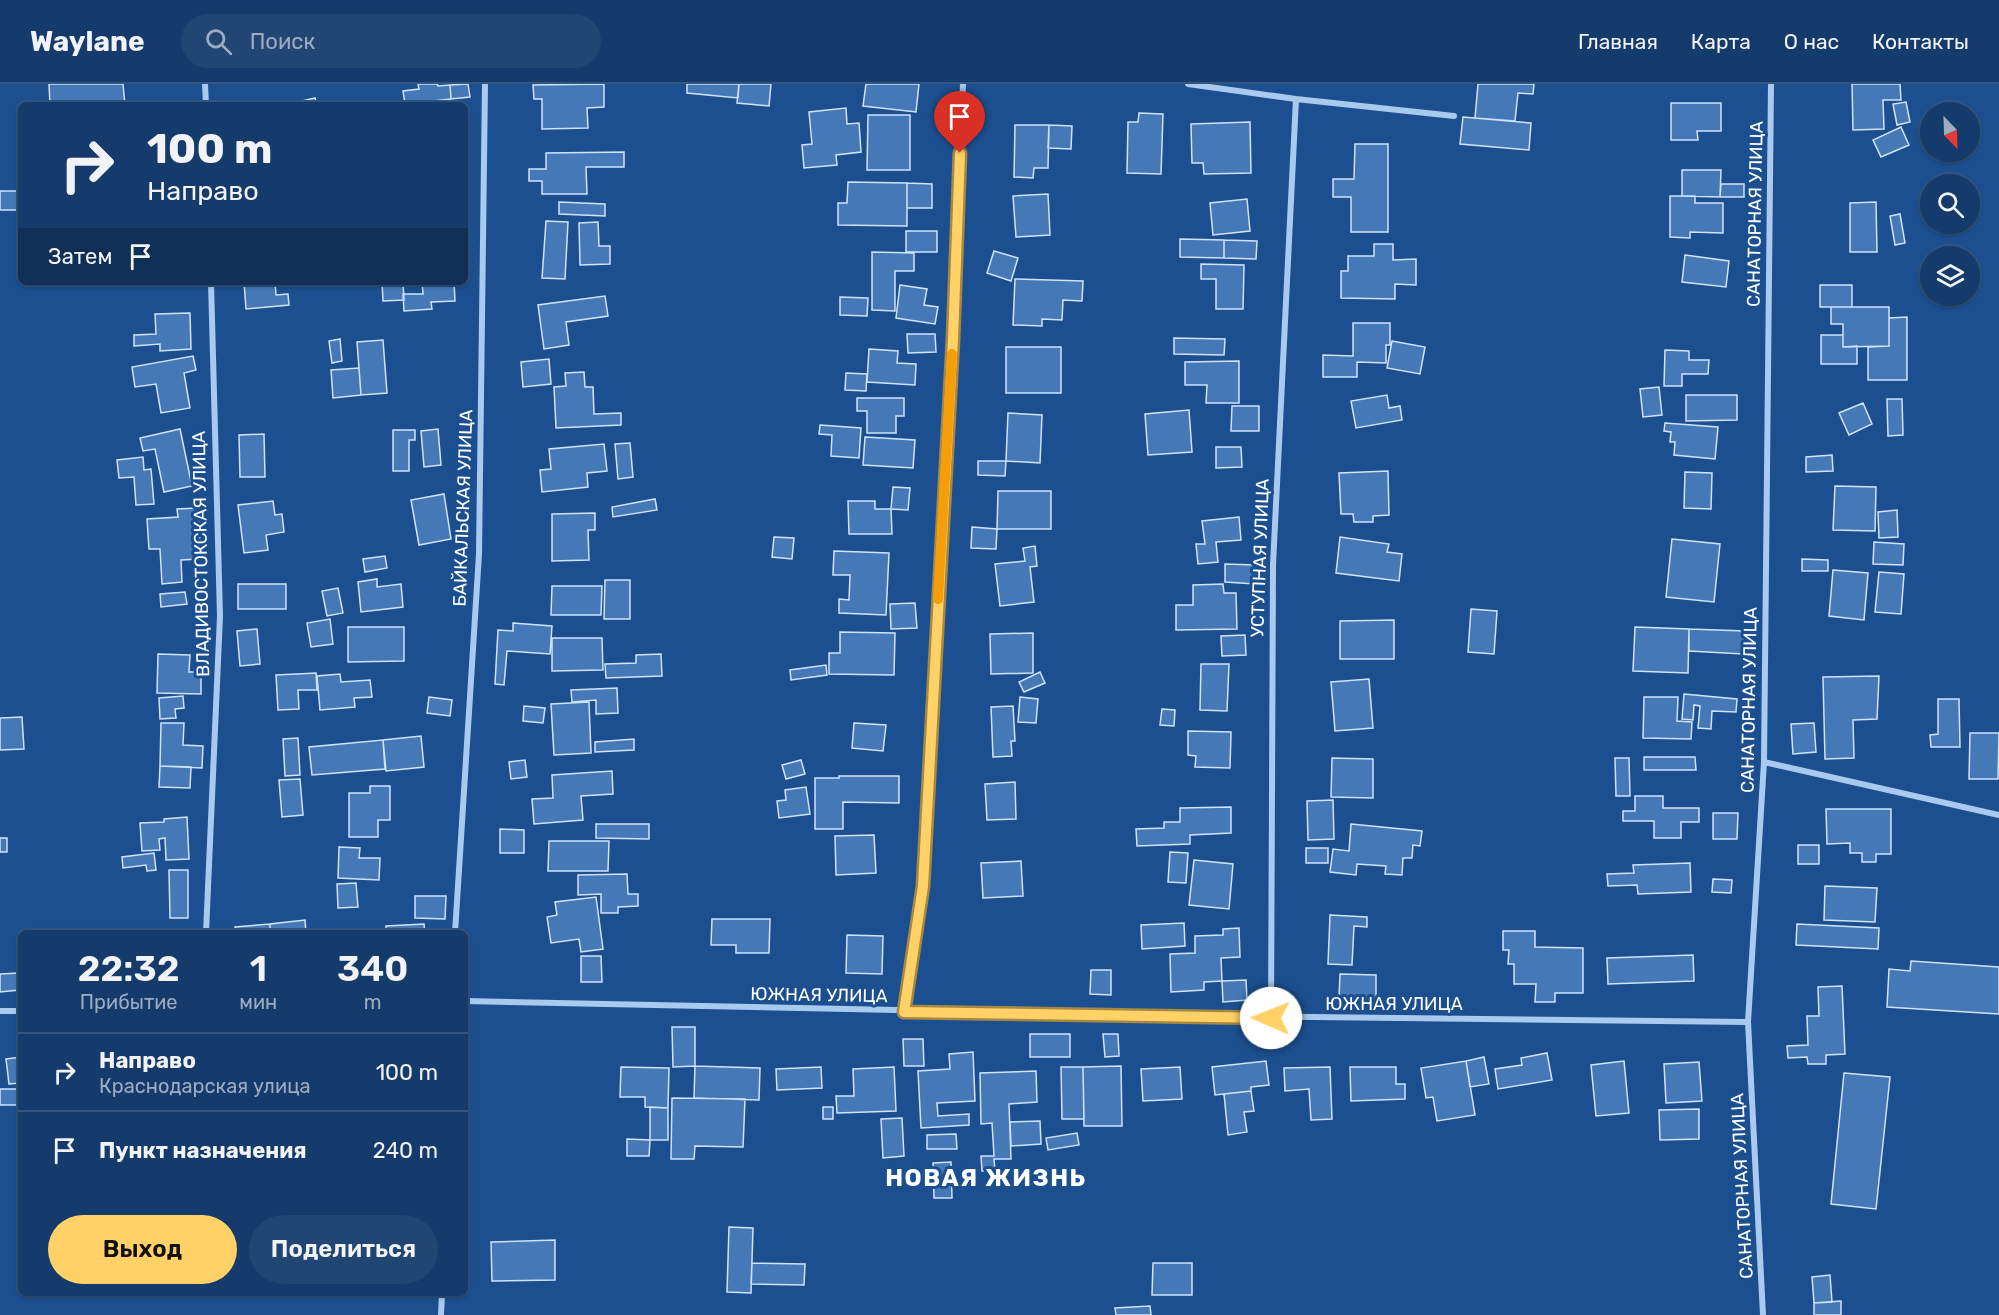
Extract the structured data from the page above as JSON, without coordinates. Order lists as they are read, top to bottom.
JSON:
{
  "streets": {
    "street": [
      "САНАТОРНАЯ УЛИЦА",
      "БАЙКАЛЬСКАЯ УЛИЦА",
      "ВЛАДИВОСТОКСКАЯ УЛИЦА",
      "УСТУПНАЯ УЛИЦА",
      "ЮЖНАЯ УЛИЦА"
    ]
  },
  "crossings": [
    ["САНАТОРНАЯ УЛИЦА", "ЮЖНАЯ УЛИЦА"],
    ["УСТУПНАЯ УЛИЦА", "ЮЖНАЯ УЛИЦА"]
  ],
  "districts": ["НОВАЯ ЖИЗНЬ"],
  "north": "bottom right",
  "page": {
    "header": "Waylane",
    "search": "Поиск",
    "nav": [
      "Главная",
      "Карта",
      "О нас",
      "Контакты"
    ],
    "turn": ["100 m", "Направо"],
    "then": "Затем",
    "eta": [
      "22:32",
      "Прибытие",
      "1",
      "мин",
      "340",
      "m"
    ],
    "list": [
      {
        "name": "Направо",
        "note": "Краснодарская улица",
        "value": "100 m"
      },
      {
        "name": "Пункт назначения",
        "value": "240 m"
      }
    ],
    "buttons": ["Выход", "Поделиться"]
  }
}
